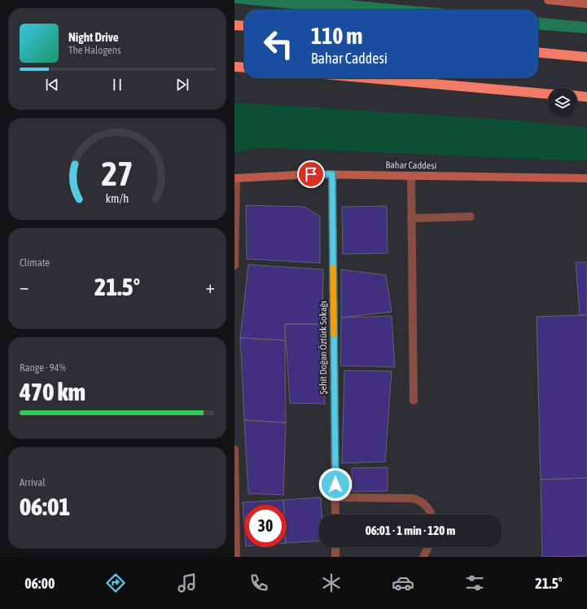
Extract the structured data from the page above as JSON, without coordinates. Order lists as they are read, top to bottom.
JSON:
{
  "streets": {
    "main road": ["Bahar Caddesi"],
    "street": ["Şehit Doğan Öztürk Sokağı"]
  },
  "crossings": [
    ["Bahar Caddesi", "Şehit Doğan Öztürk Sokağı"]
  ],
  "page": {
    "turn": ["110 m", "Bahar Caddesi"],
    "song": ["Night Drive", "The Halogens"],
    "tile": [
      "Climate",
      ["Range · 94%", "470 km"],
      ["Arrival", "06:01"]
    ],
    "heat": ["−", "21.5°", "+"],
    "limit": "30",
    "trip": "06:01 · 1 min · 120 m",
    "tabs": ["06:00", "21.5°"],
    "gauge": ["27", "km/h"]
  }
}
